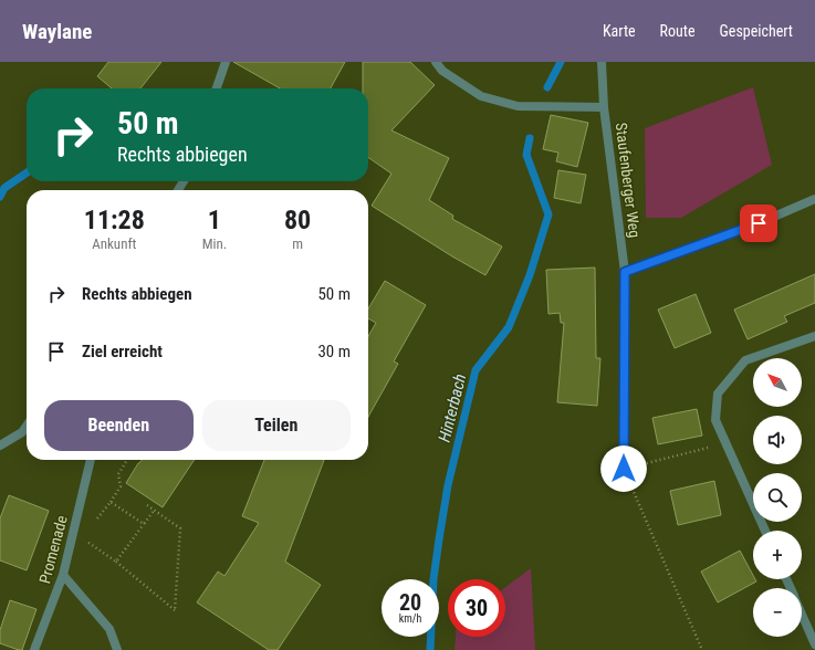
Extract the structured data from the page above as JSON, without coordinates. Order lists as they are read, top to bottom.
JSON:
{
  "streets": {
    "street": ["Staufenberger Weg", "Promenade"]
  },
  "water": ["Hinterbach"],
  "north": "top left",
  "page": {
    "header": "Waylane",
    "nav": ["Karte", "Route", "Gespeichert"],
    "turn": ["50 m", "Rechts abbiegen"],
    "eta": [
      "11:28",
      "Ankunft",
      "1",
      "Min.",
      "80",
      "m"
    ],
    "list": [
      {
        "name": "Rechts abbiegen",
        "value": "50 m"
      },
      {
        "name": "Ziel erreicht",
        "value": "30 m"
      }
    ],
    "map_buttons": ["+", "−"],
    "buttons": ["Beenden", "Teilen"],
    "speed": "20 km/h",
    "limit": "30"
  }
}
